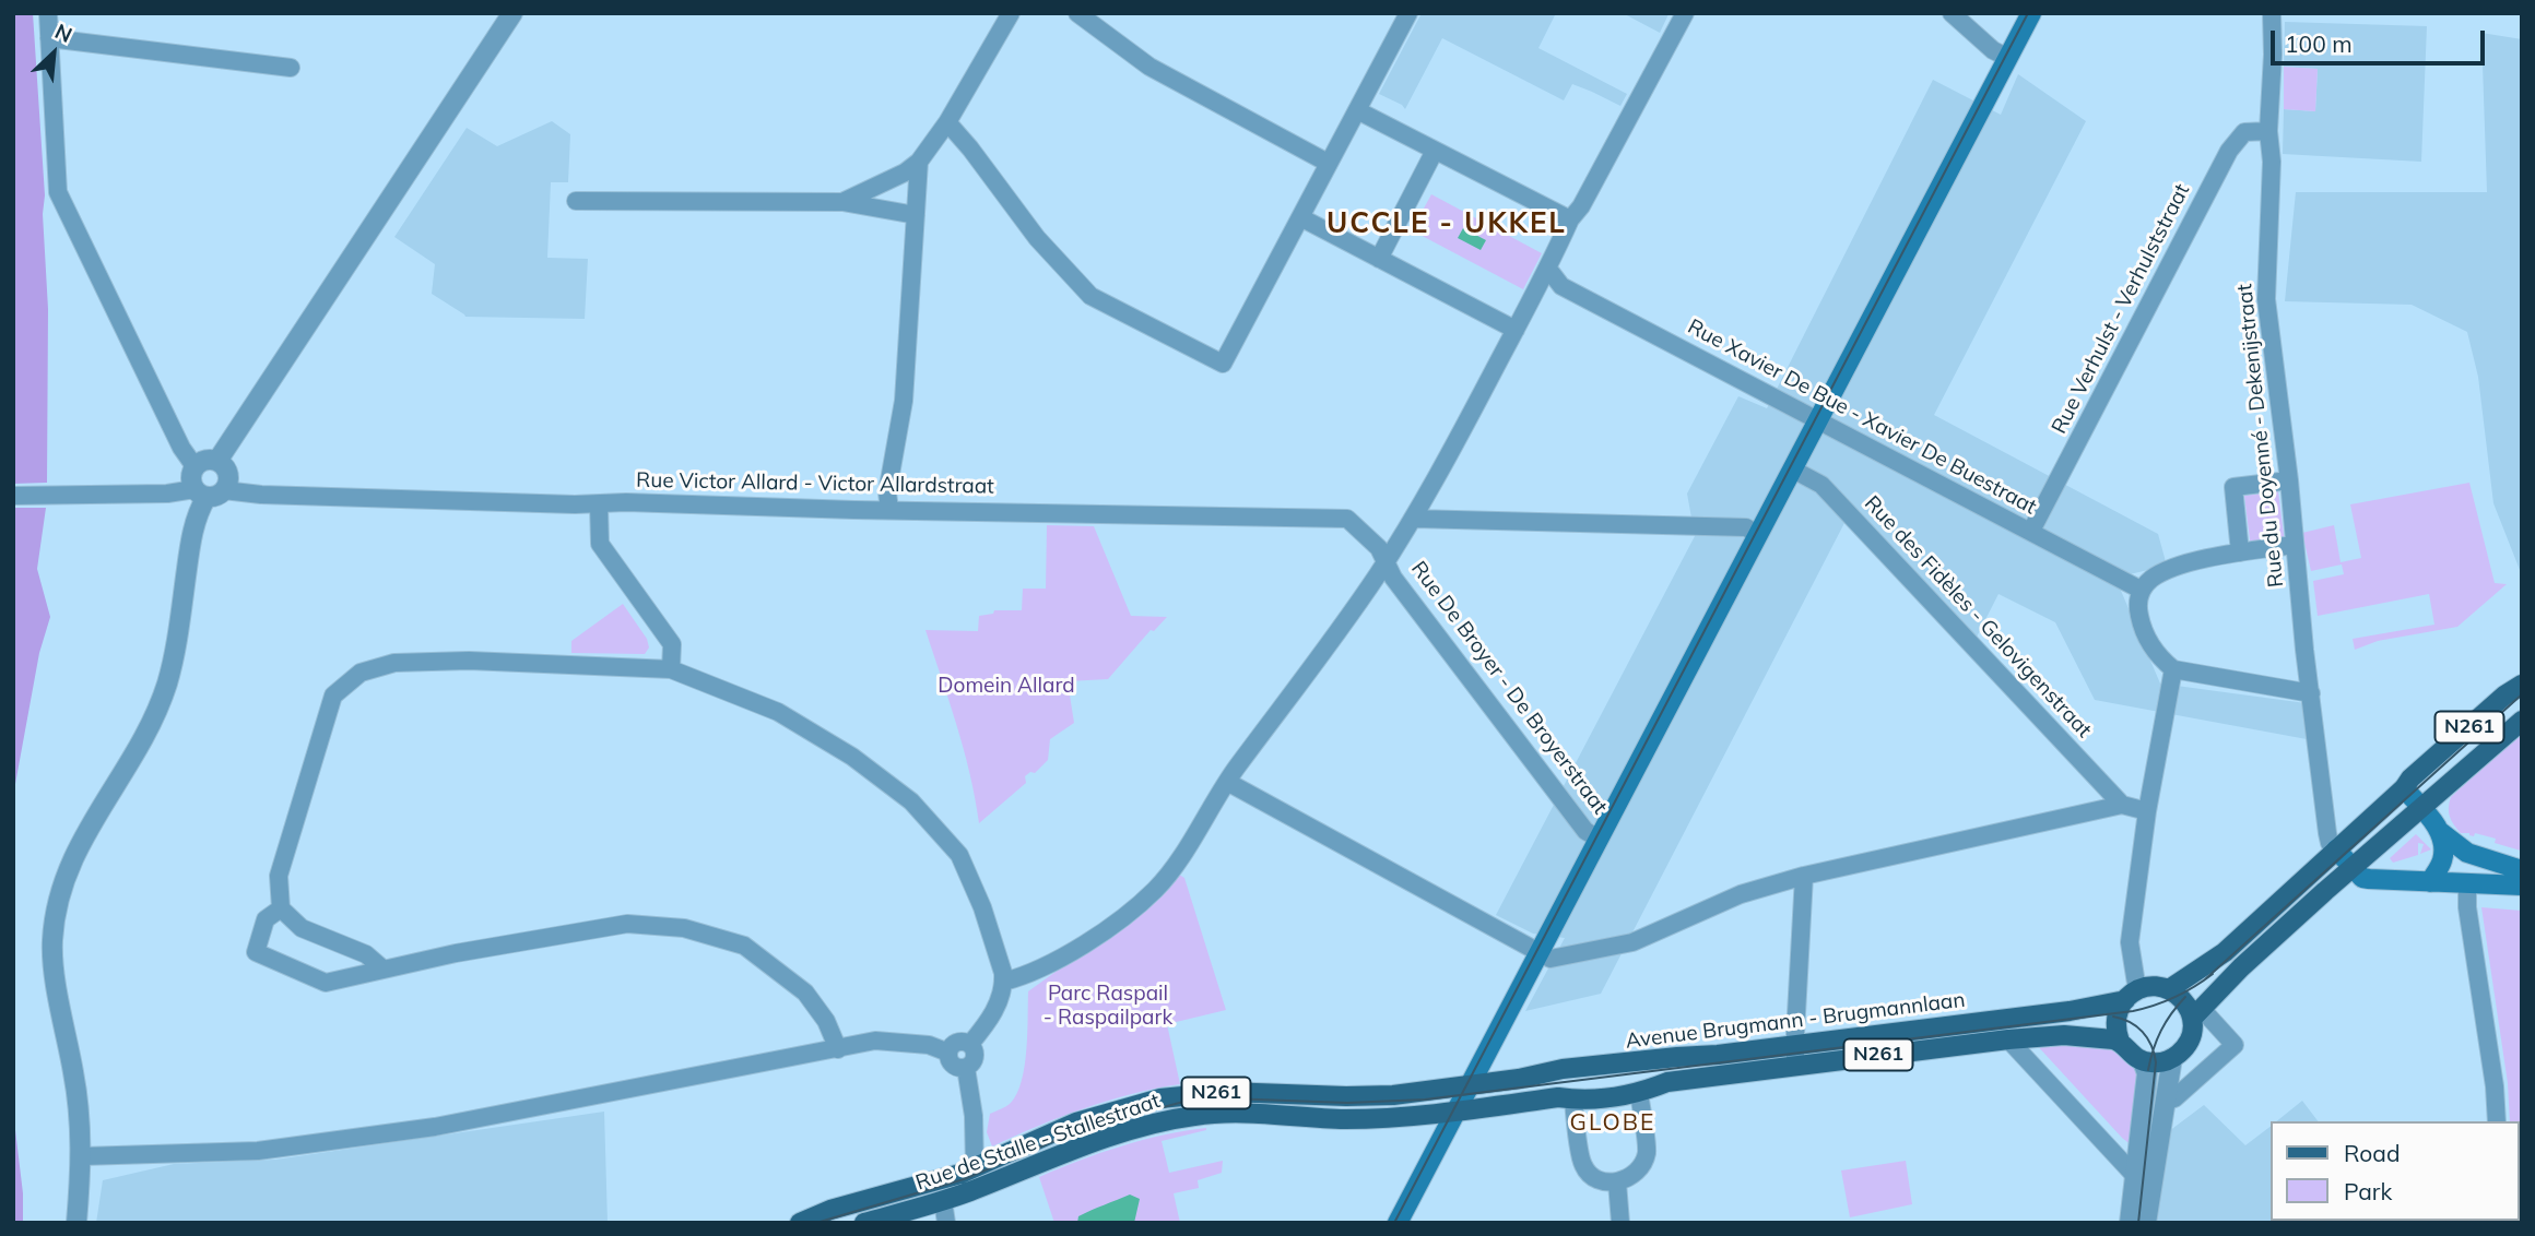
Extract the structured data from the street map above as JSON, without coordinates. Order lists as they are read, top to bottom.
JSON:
{
  "streets": {
    "main road": ["N261", "Avenue Brugmann - Brugmannlaan", "Rue de Stalle - Stallestraat"],
    "street": [
      "Rue Verhulst - Verhulststraat",
      "Rue Xavier De Bue - Xavier De Buestraat",
      "Rue du Doyenné - Dekenijstraat",
      "Rue Victor Allard - Victor Allardstraat",
      "Rue des Fidèles - Gelovigenstraat",
      "Rue De Broyer - De Broyerstraat"
    ]
  },
  "crossings": [
    ["Rue Verhulst - Verhulststraat", "Rue Xavier De Bue - Xavier De Buestraat"],
    ["Rue Verhulst - Verhulststraat", "Rue du Doyenné - Dekenijstraat"],
    ["Rue du Doyenné - Dekenijstraat", "N261"],
    ["Rue Victor Allard - Victor Allardstraat", "Rue De Broyer - De Broyerstraat"],
    ["N261", "Avenue Brugmann - Brugmannlaan"],
    ["Avenue Brugmann - Brugmannlaan", "Rue de Stalle - Stallestraat"]
  ],
  "districts": ["UCCLE - UKKEL", "GLOBE"],
  "parks": ["Domein Allard", "Parc Raspail - Raspailpark"],
  "legend": ["Road", "Park"],
  "scale_bar": "100 m",
  "north": "top right"
}
